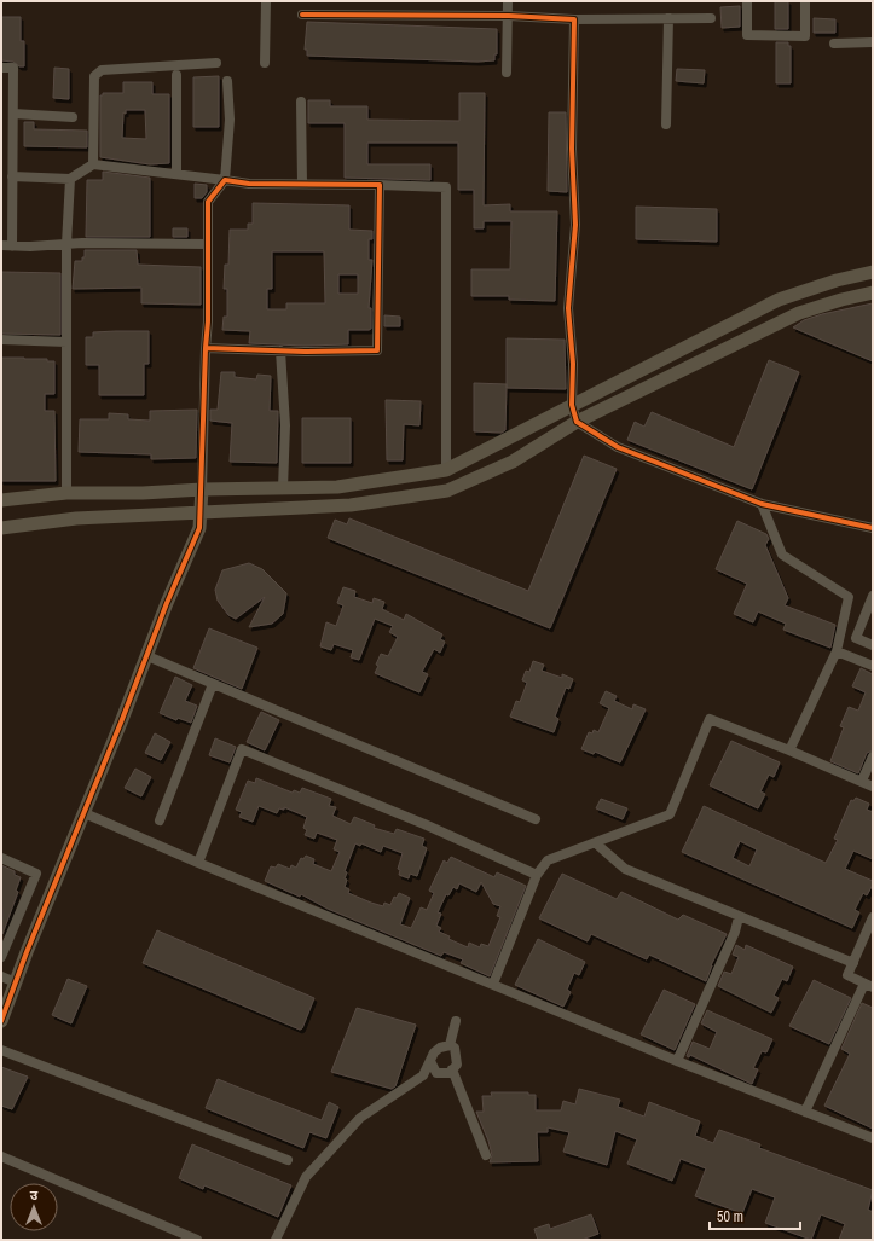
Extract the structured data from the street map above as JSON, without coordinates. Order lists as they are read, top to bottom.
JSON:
{
  "scale_bar": "50 m",
  "north": "top"
}
